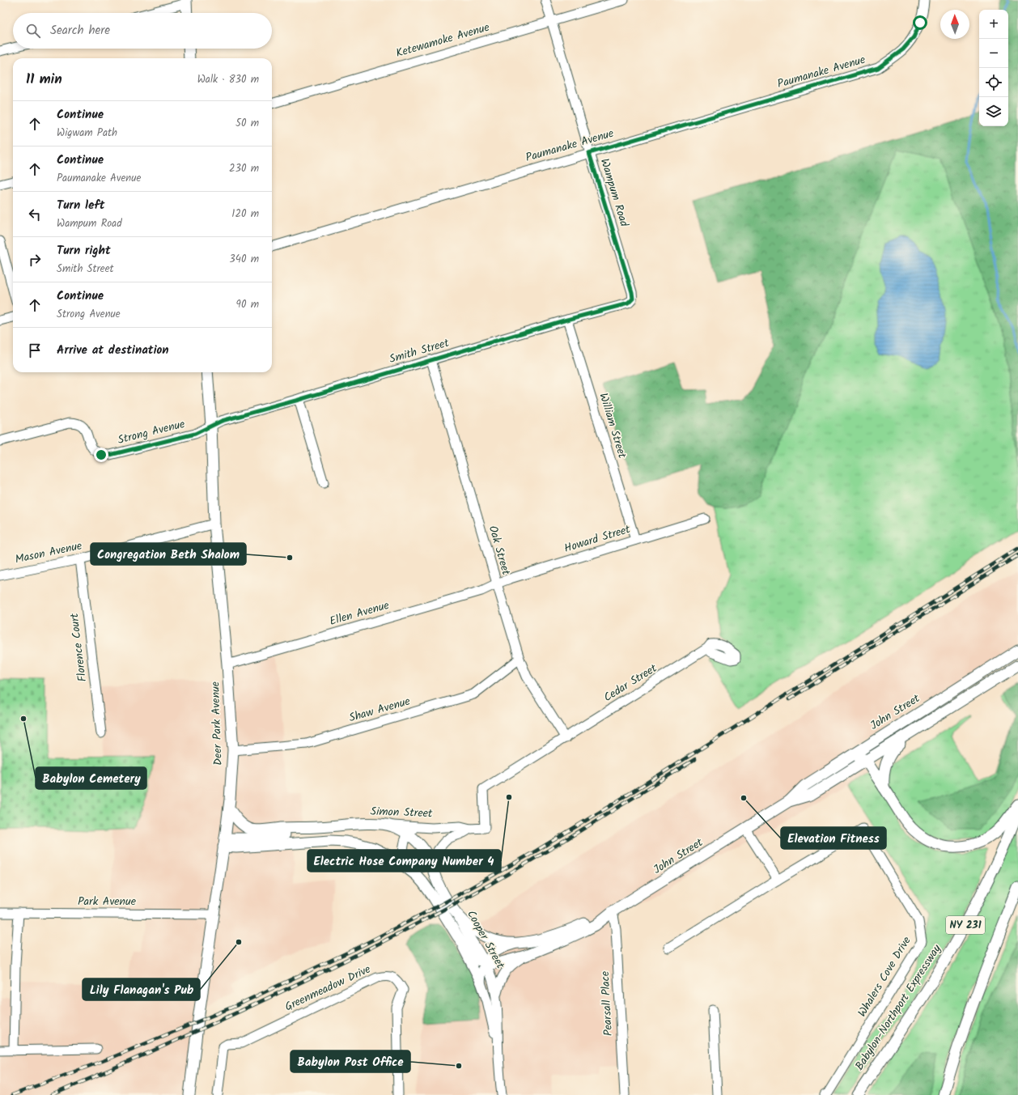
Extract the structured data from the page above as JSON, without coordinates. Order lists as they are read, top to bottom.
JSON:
{
  "streets": {
    "main road": [
      "John Street",
      "Deer Park Avenue",
      "Simon Street",
      "NY 231",
      "Cooper Street",
      "Babylon-Northport Expressway"
    ],
    "street": [
      "Ketewamoke Avenue",
      "Paumanake Avenue",
      "Wampum Road",
      "Smith Street",
      "William Street",
      "Strong Avenue",
      "Howard Street",
      "Oak Street",
      "Mason Avenue",
      "Ellen Avenue",
      "Florence Court",
      "Cedar Street",
      "Shaw Avenue",
      "Park Avenue",
      "Whalers Cove Drive",
      "Greenmeadow Drive",
      "Pearsall Place"
    ]
  },
  "crossings": [
    ["Ketewamoke Avenue", "Wampum Road"],
    ["Paumanake Avenue", "Wampum Road"],
    ["Wampum Road", "Smith Street"],
    ["Smith Street", "William Street"],
    ["Smith Street", "Strong Avenue"],
    ["Smith Street", "Oak Street"],
    ["Smith Street", "Deer Park Avenue"],
    ["William Street", "Howard Street"],
    ["Strong Avenue", "Deer Park Avenue"],
    ["Howard Street", "Oak Street"],
    ["Howard Street", "Ellen Avenue"],
    ["Oak Street", "Ellen Avenue"],
    ["Oak Street", "Cedar Street"],
    ["Oak Street", "Shaw Avenue"],
    ["Oak Street", "Simon Street"],
    ["Mason Avenue", "Florence Court"],
    ["Mason Avenue", "Deer Park Avenue"],
    ["Ellen Avenue", "Deer Park Avenue"],
    ["Cedar Street", "Simon Street"],
    ["Shaw Avenue", "Deer Park Avenue"],
    ["John Street", "Cooper Street"],
    ["John Street", "Pearsall Place"],
    ["Deer Park Avenue", "Simon Street"],
    ["Deer Park Avenue", "Park Avenue"],
    ["Simon Street", "Cooper Street"]
  ],
  "places": [
    "Congregation Beth Shalom",
    "Babylon Cemetery",
    "Electric Hose Company Number 4",
    "Elevation Fitness",
    "Lily Flanagan's Pub",
    "Babylon Post Office"
  ],
  "north": "top",
  "page": {
    "map_buttons": ["+", "−"],
    "search": "Search here",
    "heading": ["11 min", "Walk · 830 m"],
    "list": [
      ["Continue", "Wigwam Path", "50 m"],
      ["Continue", "Paumanake Avenue", "230 m"],
      ["Turn left", "Wampum Road", "120 m"],
      ["Turn right", "Smith Street", "340 m"],
      ["Continue", "Strong Avenue", "90 m"],
      "Arrive at destination"
    ]
  }
}
